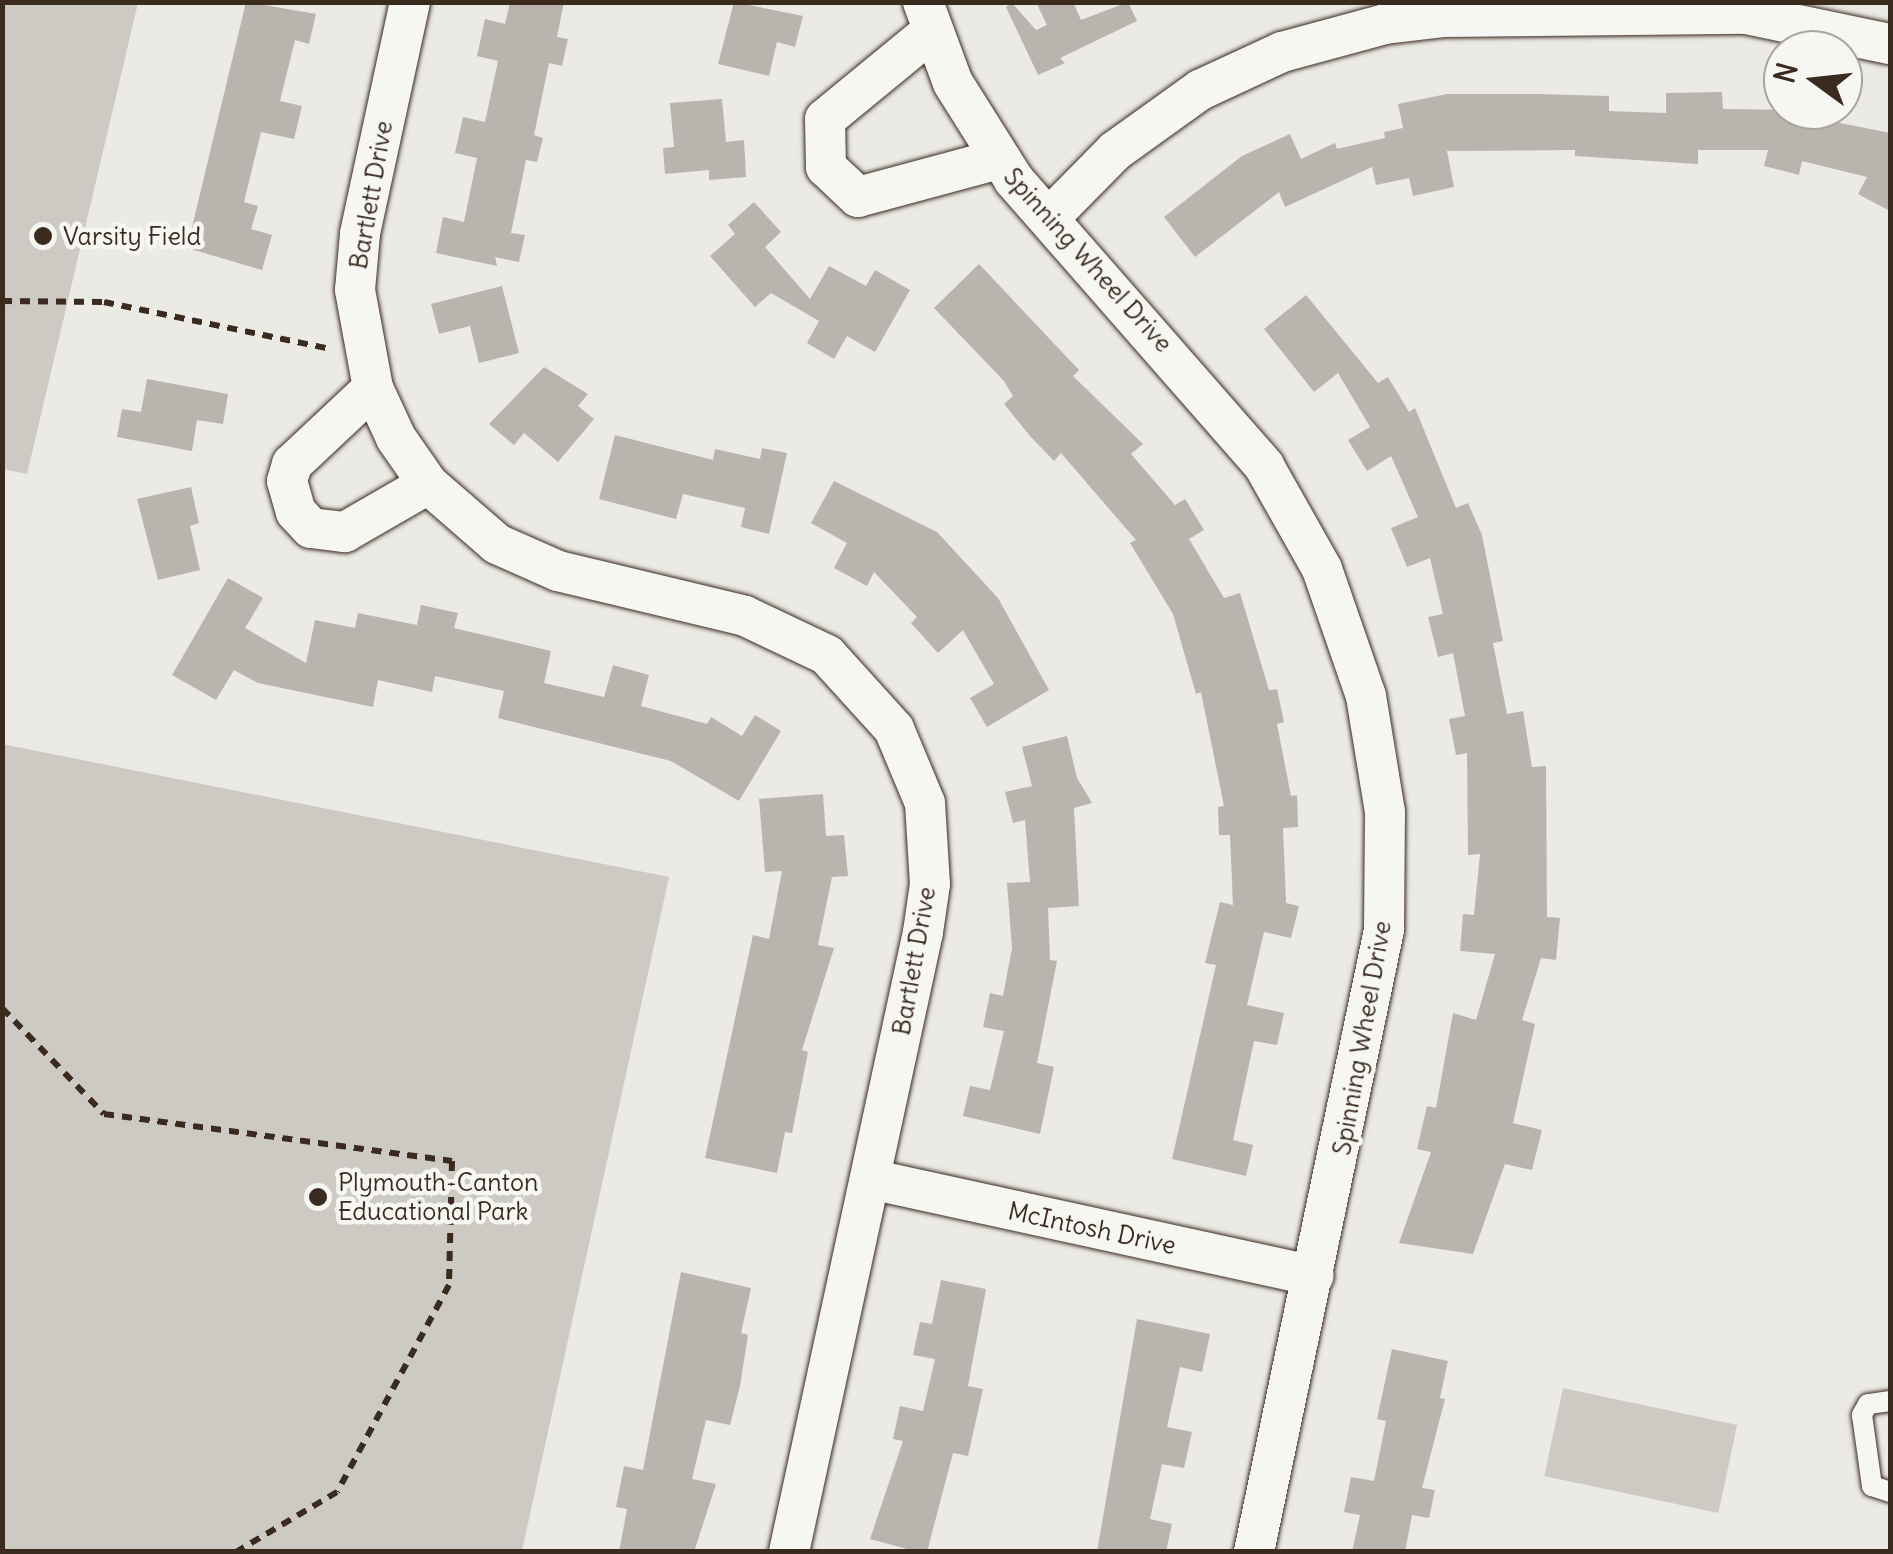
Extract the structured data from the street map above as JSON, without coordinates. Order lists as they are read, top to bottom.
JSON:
{
  "streets": {
    "street": ["Bartlett Drive", "Spinning Wheel Drive", "McIntosh Drive"]
  },
  "crossings": [
    ["Bartlett Drive", "McIntosh Drive"],
    ["Spinning Wheel Drive", "McIntosh Drive"]
  ],
  "places": ["Varsity Field", "Plymouth-Canton Educational Park"],
  "north": "left"
}
